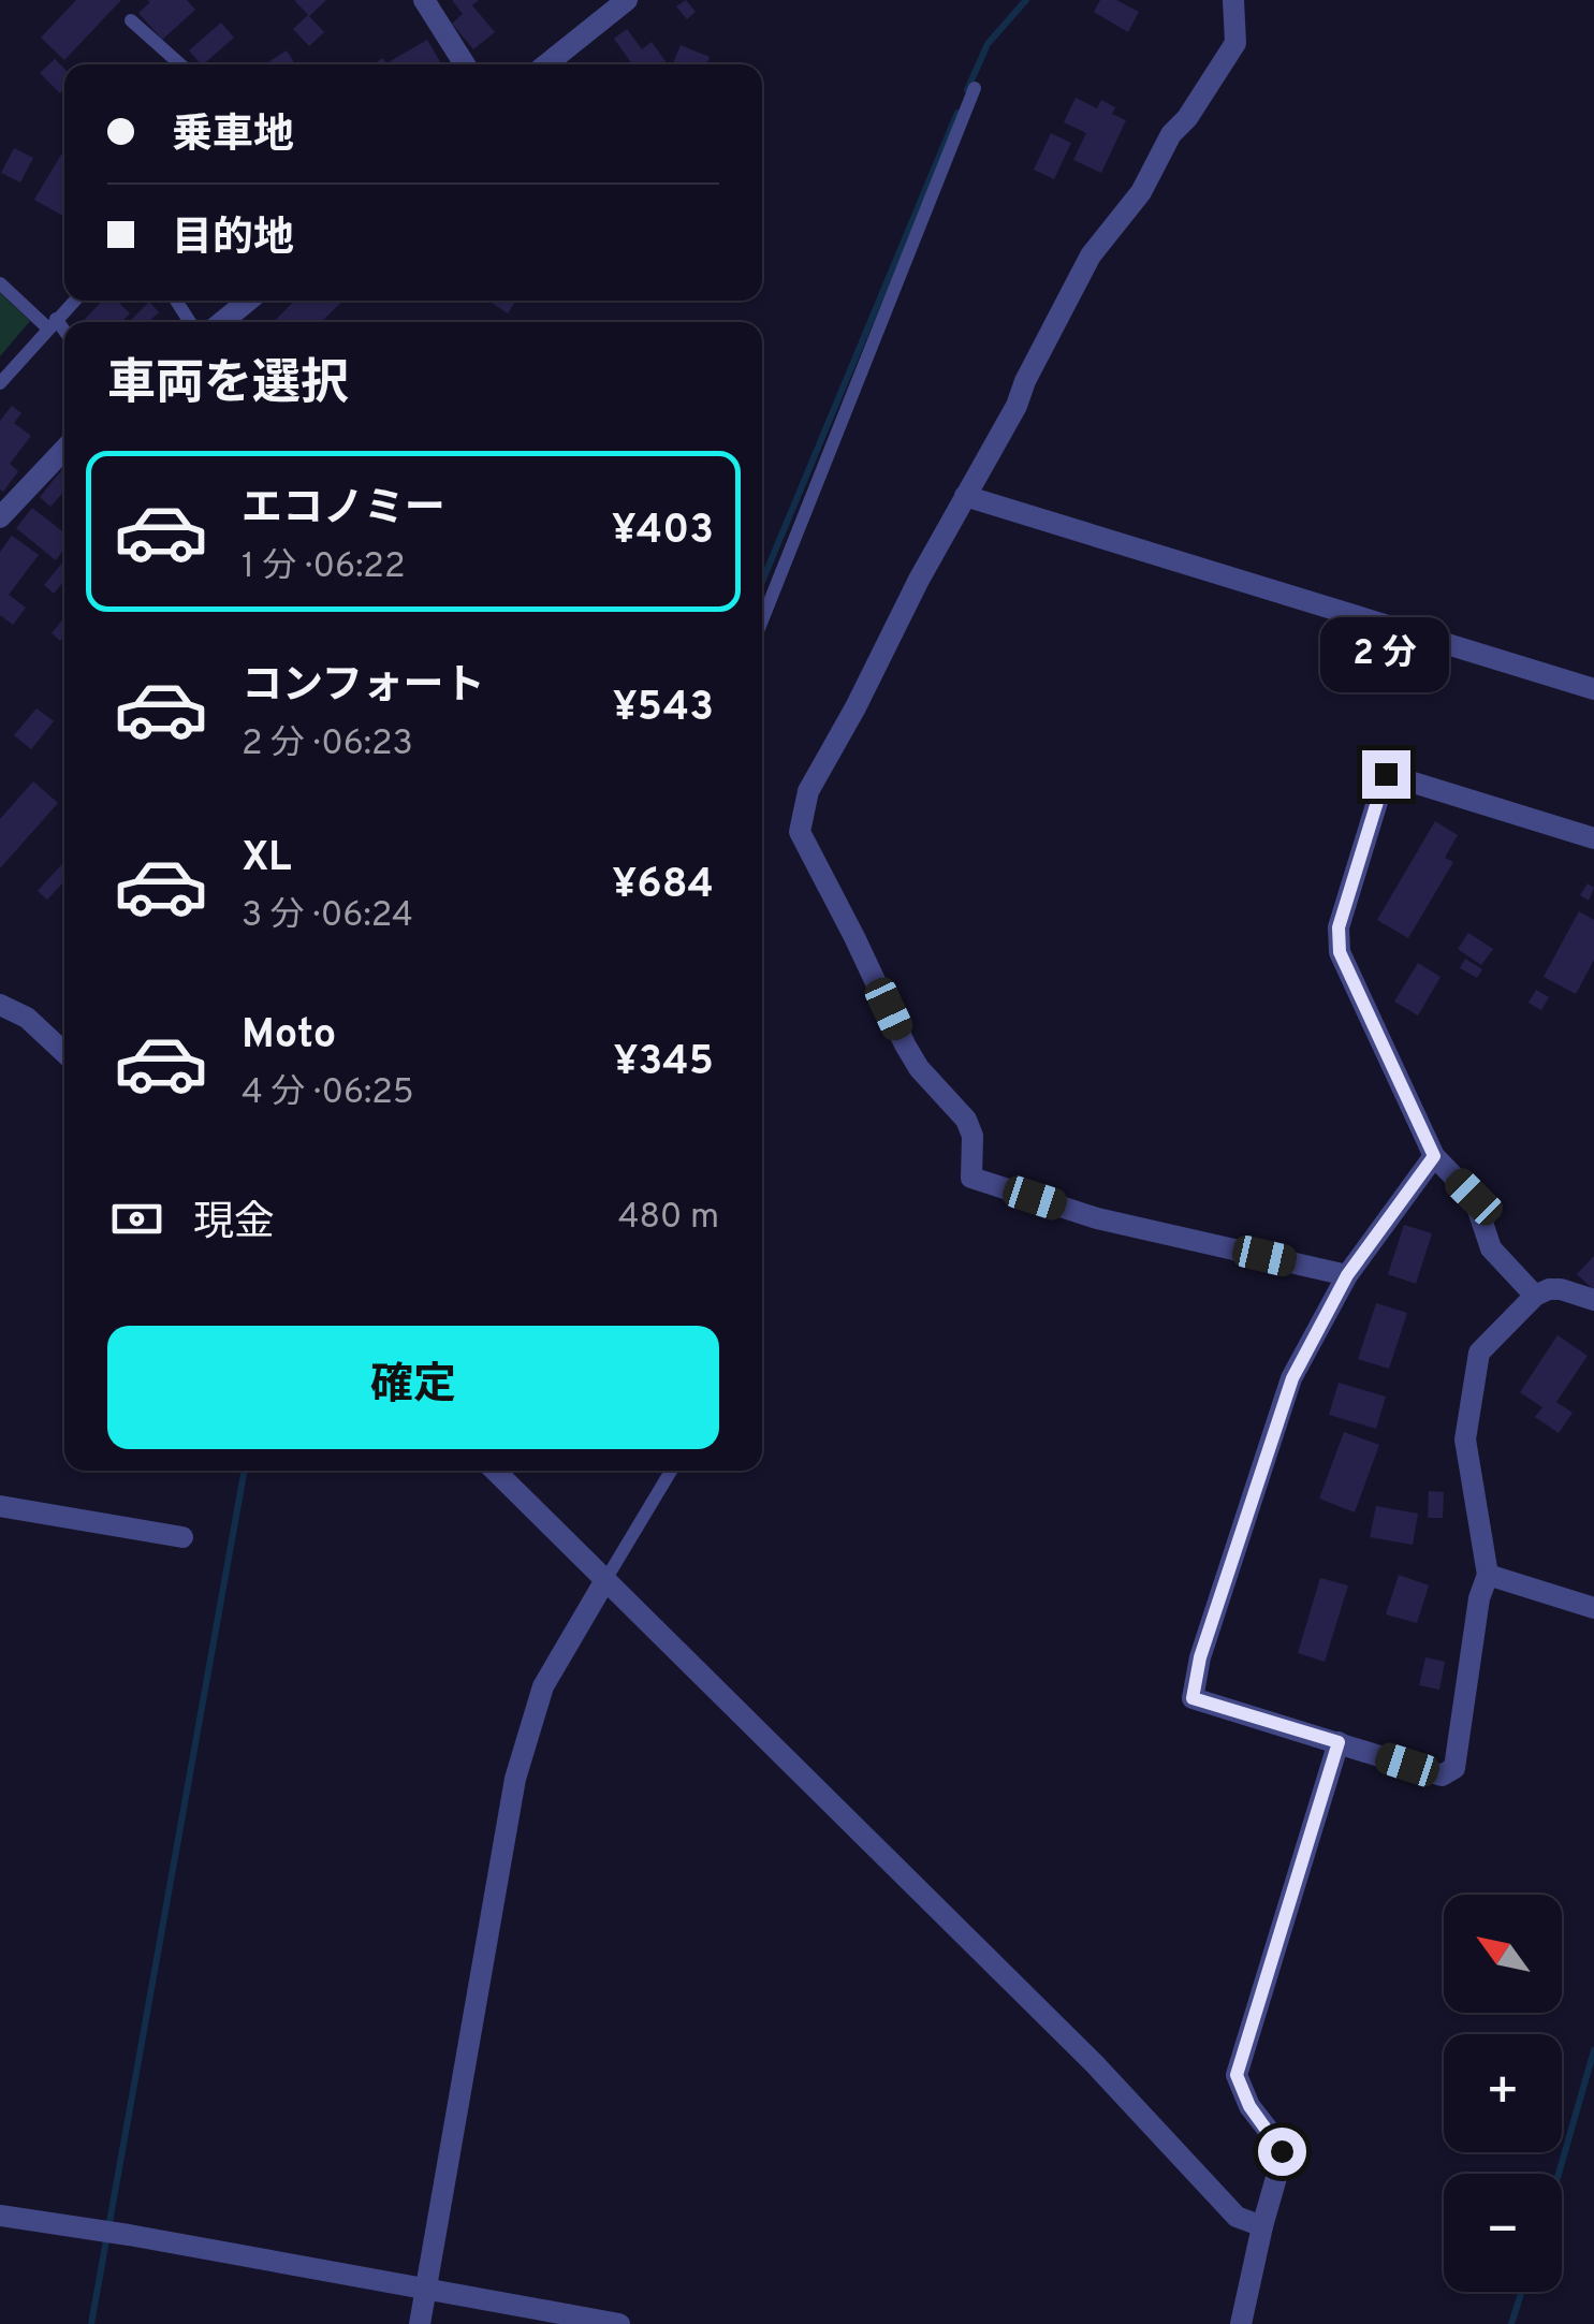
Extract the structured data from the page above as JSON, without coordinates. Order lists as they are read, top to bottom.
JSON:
{
  "north": "top left",
  "page": {
    "banner": ["乗車地", "目的地"],
    "heading": "車両を選択",
    "list": [
      {
        "name": "エコノミー",
        "note": "1 分 · 06:22",
        "value": "¥403"
      },
      {
        "name": "コンフォート",
        "note": "2 分 · 06:23",
        "value": "¥543"
      },
      {
        "name": "XL",
        "note": "3 分 · 06:24",
        "value": "¥684"
      },
      {
        "name": "Moto",
        "note": "4 分 · 06:25",
        "value": "¥345"
      }
    ],
    "bubble": "2 分",
    "pay": ["現金", "480 m"],
    "buttons": "確定",
    "map_buttons": ["+", "−"]
  }
}
